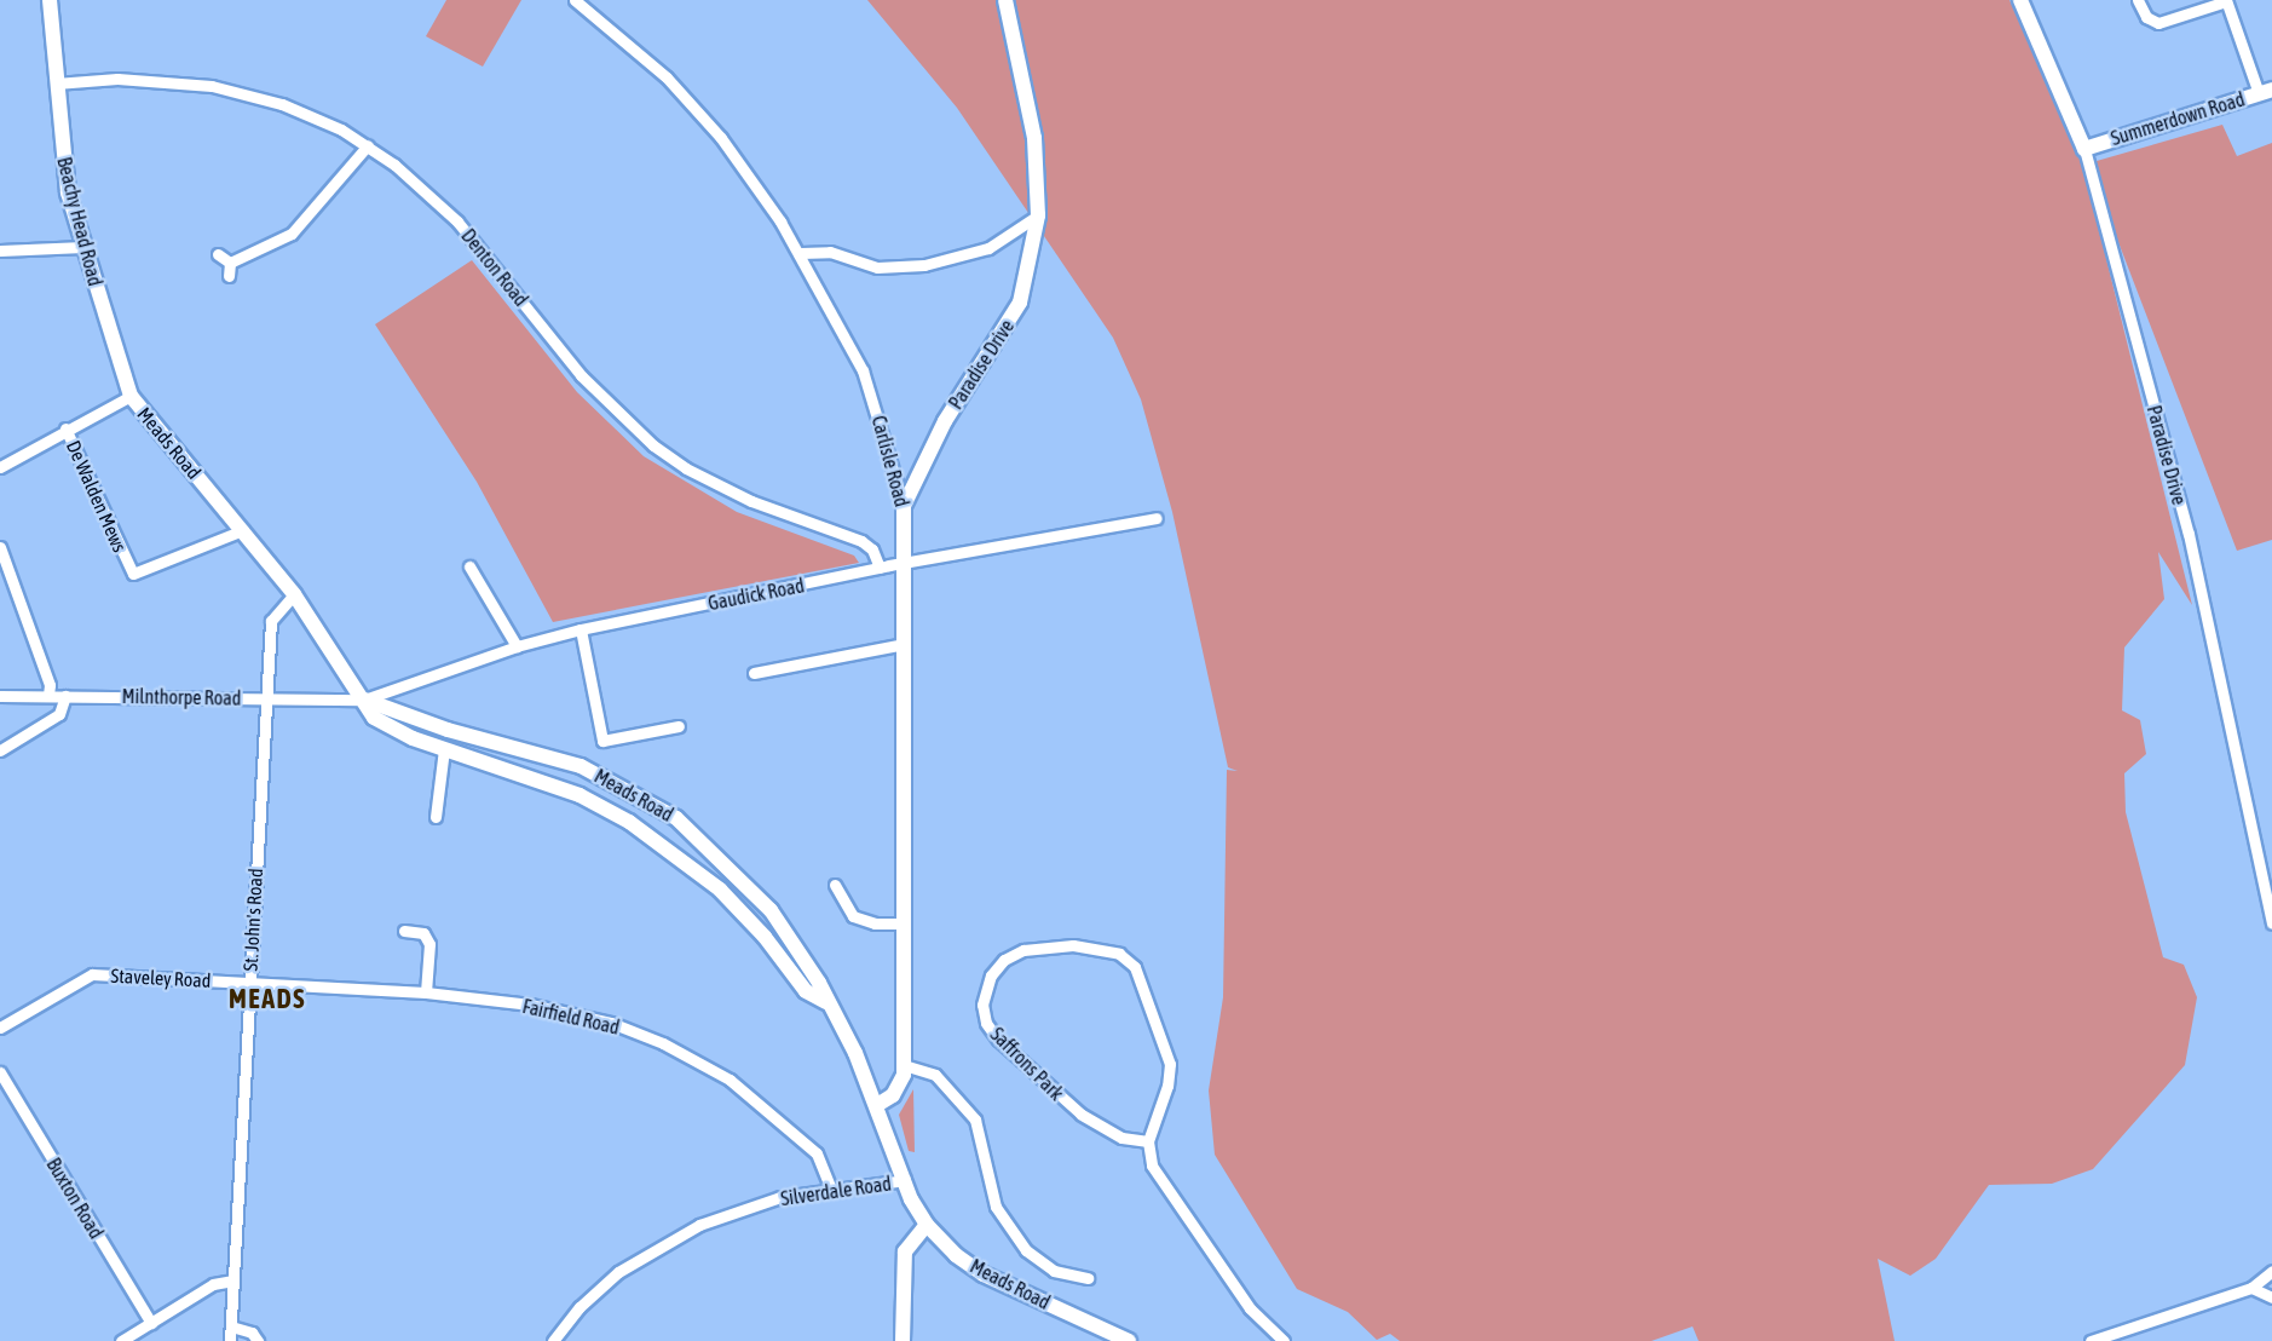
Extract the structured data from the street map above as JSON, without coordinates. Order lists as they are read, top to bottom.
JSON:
{
  "streets": {
    "street": [
      "Summerdown Road",
      "Beachy Head Road",
      "Denton Road",
      "Paradise Drive",
      "Meads Road",
      "Carlisle Road",
      "De Walden Mews",
      "Gaudick Road",
      "Milnthorpe Road",
      "St. John's Road",
      "Staveley Road",
      "Fairfield Road",
      "Saffrons Park",
      "Silverdale Road",
      "Buxton Road"
    ]
  },
  "crossings": [
    ["Summerdown Road", "Paradise Drive"],
    ["Beachy Head Road", "Denton Road"],
    ["Beachy Head Road", "Meads Road"],
    ["Denton Road", "Gaudick Road"],
    ["Paradise Drive", "Carlisle Road"],
    ["Meads Road", "Carlisle Road"],
    ["Meads Road", "De Walden Mews"],
    ["Meads Road", "Gaudick Road"],
    ["Meads Road", "Milnthorpe Road"],
    ["Meads Road", "St. John's Road"],
    ["Meads Road", "Silverdale Road"],
    ["Carlisle Road", "Gaudick Road"],
    ["Gaudick Road", "Milnthorpe Road"],
    ["Milnthorpe Road", "St. John's Road"],
    ["St. John's Road", "Staveley Road"],
    ["St. John's Road", "Fairfield Road"],
    ["Staveley Road", "Fairfield Road"],
    ["Fairfield Road", "Silverdale Road"]
  ],
  "districts": ["MEADS"]
}
